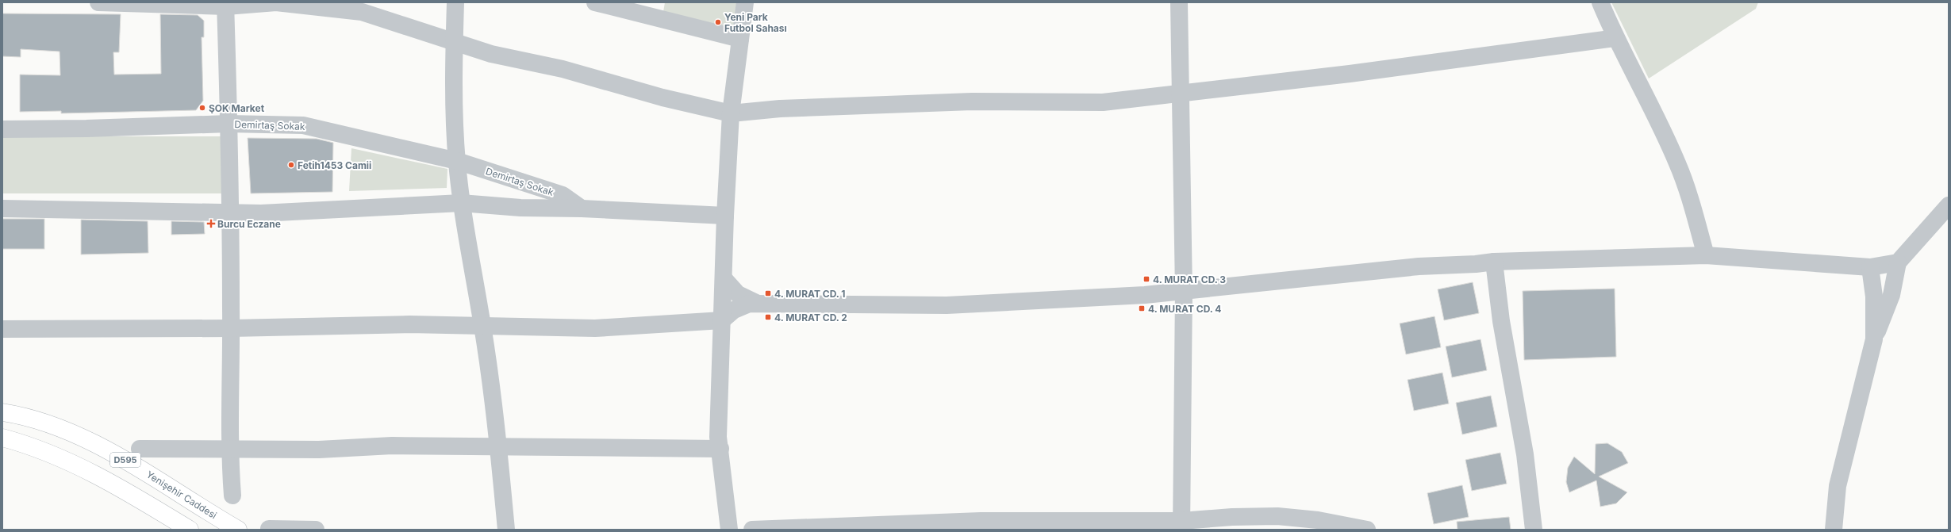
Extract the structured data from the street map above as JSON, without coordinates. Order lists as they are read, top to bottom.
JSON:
{
  "streets": {
    "highway": ["D595", "Yenişehir Caddesi"],
    "street": ["Demirtaş Sokak"]
  },
  "places": {
    "other": ["Yeni Park Futbol Sahası", "ŞOK Market", "Fetih1453 Camii"],
    "health": ["Burcu Eczane"],
    "transit": [
      "4. MURAT CD. 3",
      "4. MURAT CD. 1",
      "4. MURAT CD. 4",
      "4. MURAT CD. 2"
    ]
  }
}
